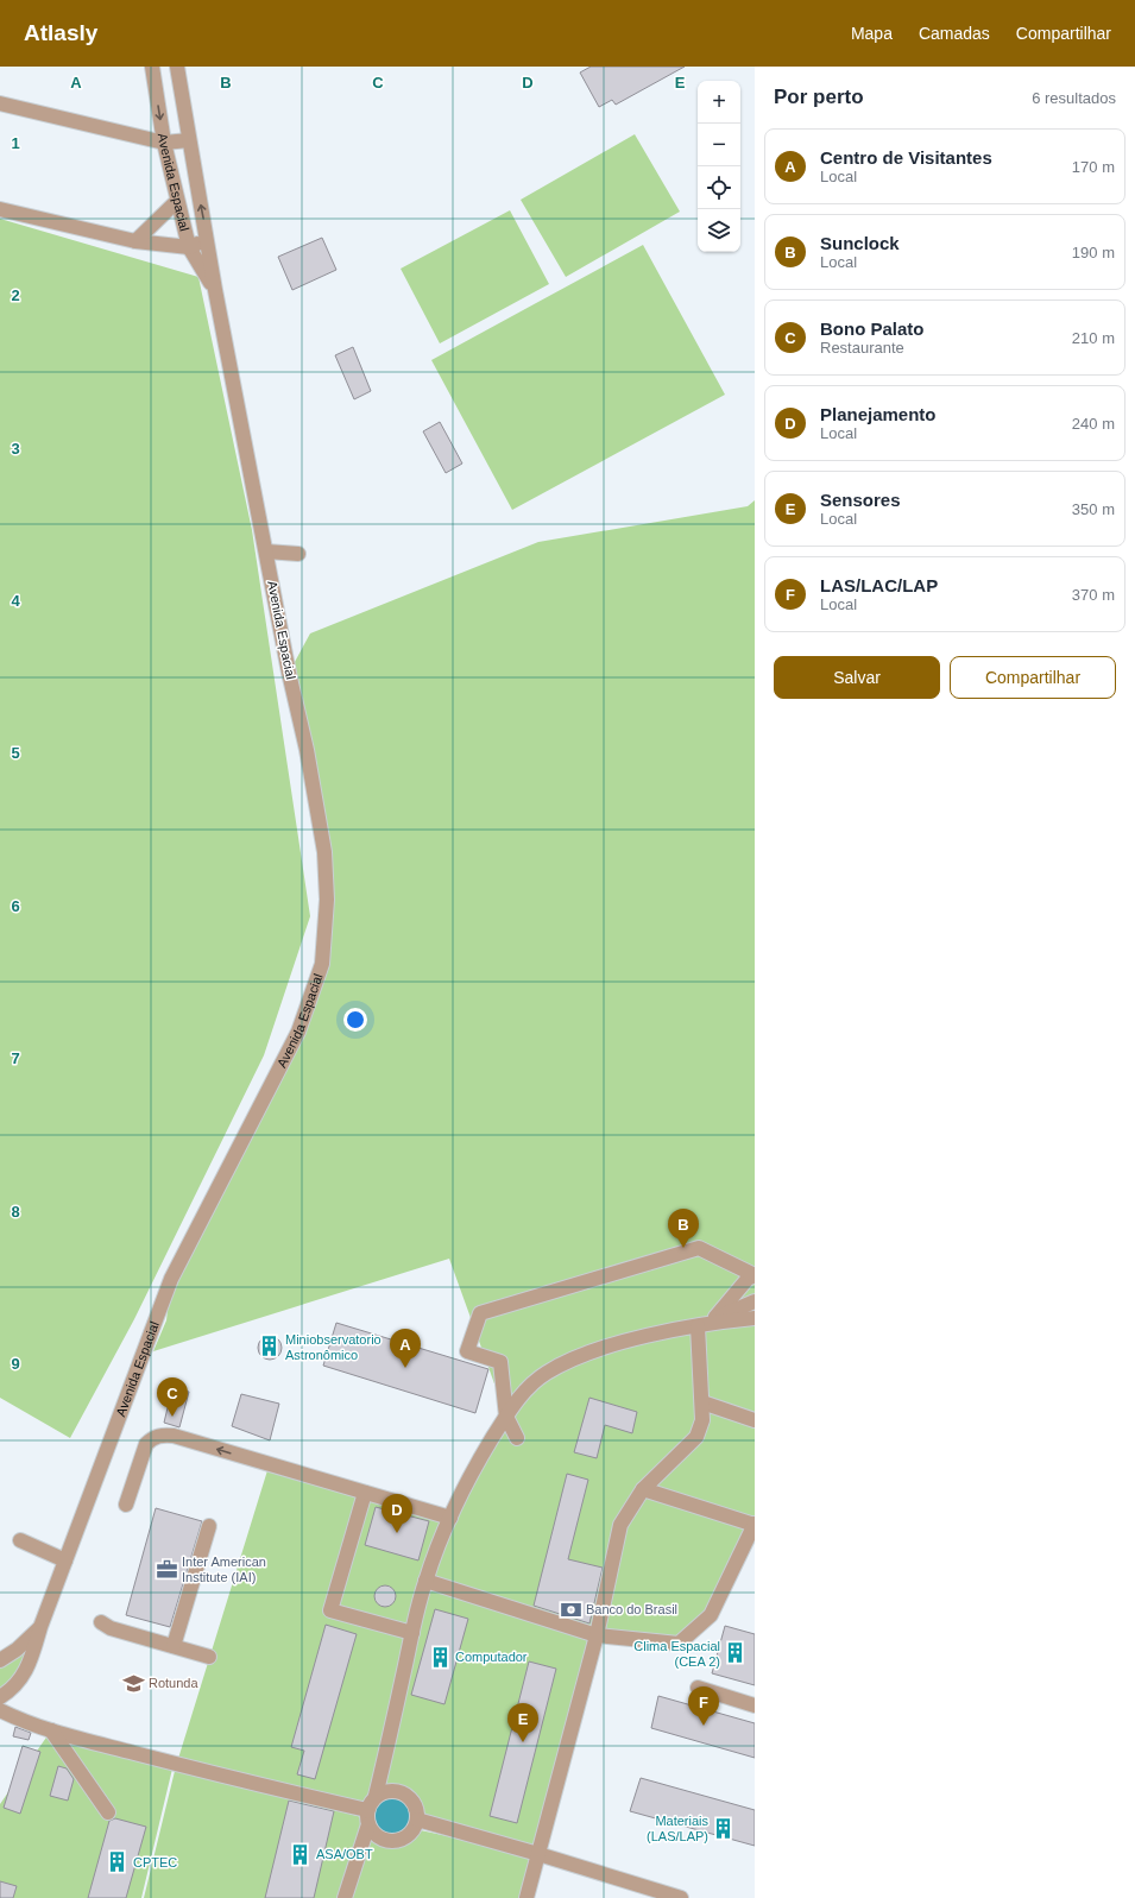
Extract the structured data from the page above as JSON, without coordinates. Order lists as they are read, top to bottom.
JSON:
{
  "streets": {
    "lane": ["Avenida Espacial"]
  },
  "places": {
    "building": [
      "Miniobservatorio Astronômico",
      "Clima Espacial (CEA 2)",
      "Computador",
      "Materiais (LAS/LAP)",
      "ASA/OBT",
      "CPTEC"
    ],
    "office": ["Inter American Institute (IAI)"],
    "bank": ["Banco do Brasil"],
    "school or university": ["Rotunda"]
  },
  "page": {
    "header": "Atlasly",
    "nav": ["Mapa", "Camadas", "Compartilhar"],
    "heading": ["Por perto", "6 resultados"],
    "map_buttons": ["+", "−"],
    "list": [
      {
        "mark": "A",
        "name": "Centro de Visitantes",
        "note": "Local",
        "value": "170 m"
      },
      {
        "mark": "B",
        "name": "Sunclock",
        "note": "Local",
        "value": "190 m"
      },
      {
        "mark": "C",
        "name": "Bono Palato",
        "note": "Restaurante",
        "value": "210 m"
      },
      {
        "mark": "D",
        "name": "Planejamento",
        "note": "Local",
        "value": "240 m"
      },
      {
        "mark": "E",
        "name": "Sensores",
        "note": "Local",
        "value": "350 m"
      },
      {
        "mark": "F",
        "name": "LAS/LAC/LAP",
        "note": "Local",
        "value": "370 m"
      }
    ],
    "buttons": ["Salvar", "Compartilhar"],
    "pins": [
      "B",
      "A",
      "C",
      "D",
      "F",
      "E"
    ]
  },
  "grid": {
    "columns": [
      "A",
      "B",
      "C",
      "D",
      "E"
    ],
    "rows": [
      "1",
      "2",
      "3",
      "4",
      "5",
      "6",
      "7",
      "8",
      "9"
    ]
  }
}
